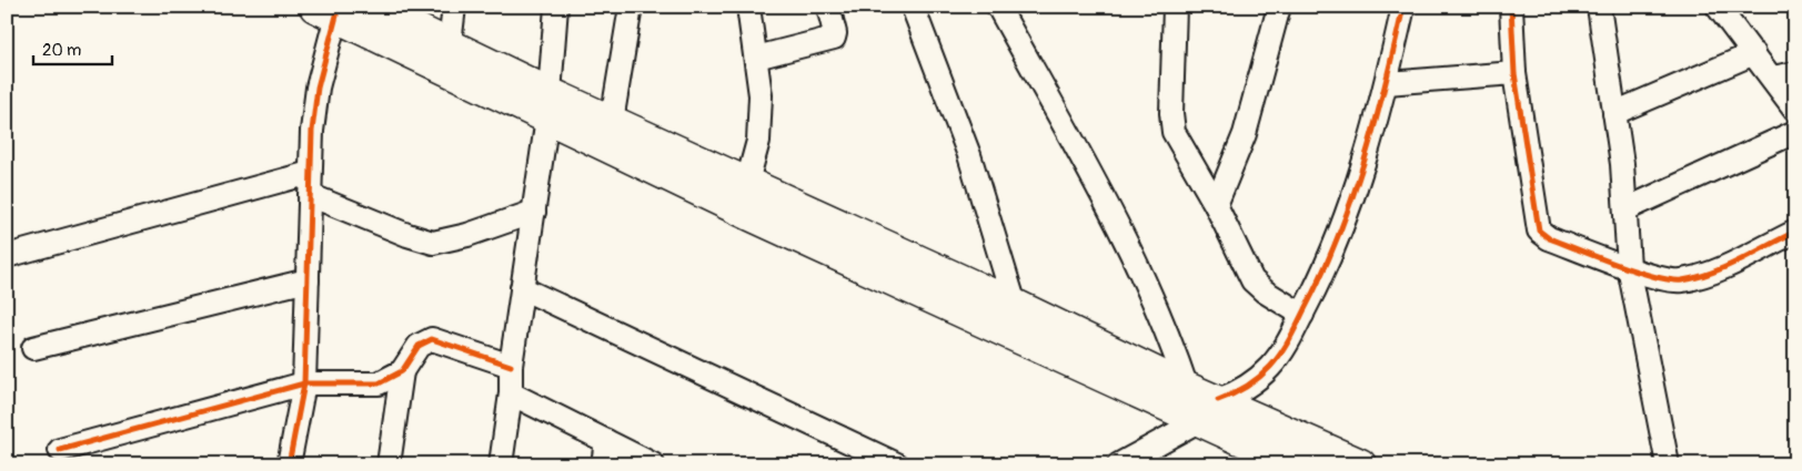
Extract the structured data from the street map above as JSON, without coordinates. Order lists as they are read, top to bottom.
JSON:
{
  "scale_bar": "20 m"
}
